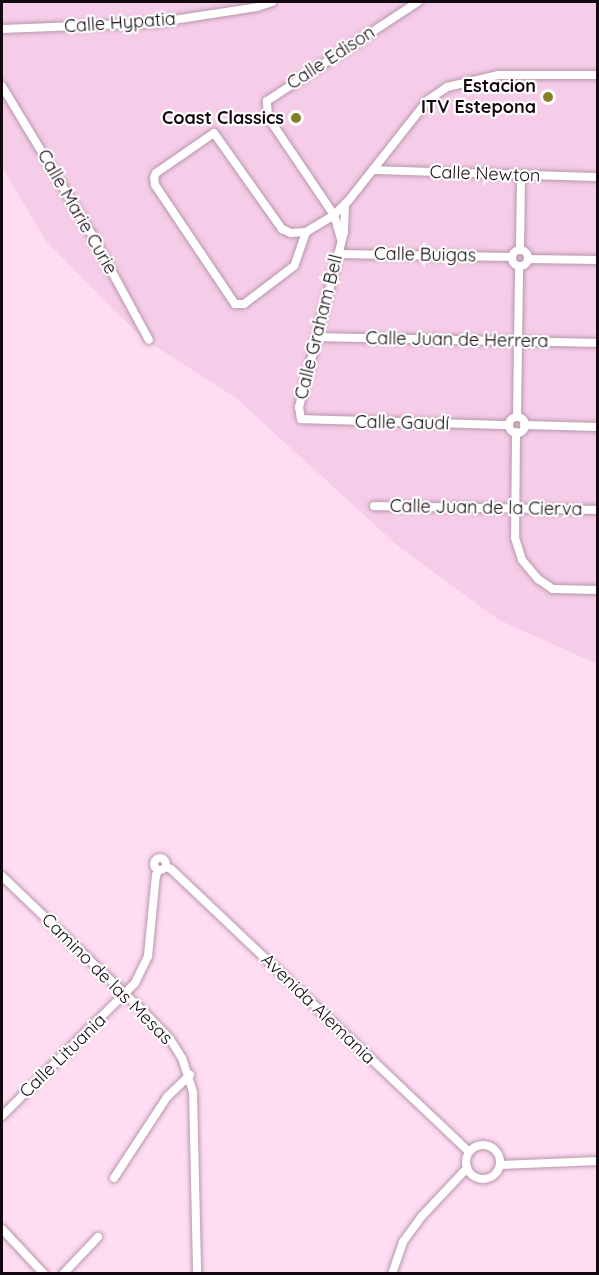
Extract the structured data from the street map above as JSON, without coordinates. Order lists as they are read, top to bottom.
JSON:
{
  "streets": {
    "street": [
      "Calle Hypatia",
      "Calle Edison",
      "Calle Newton",
      "Calle Marie Curie",
      "Calle Buigas",
      "Calle Graham Bell",
      "Calle Juan de Herrera",
      "Calle Gaudí",
      "Calle Juan de la Cierva",
      "Camino de las Mesas",
      "Avenida Alemania",
      "Calle Lituania"
    ]
  },
  "crossings": [
    ["Calle Edison", "Calle Graham Bell"],
    ["Calle Buigas", "Calle Graham Bell"],
    ["Calle Graham Bell", "Calle Juan de Herrera"],
    ["Calle Graham Bell", "Calle Gaudí"],
    ["Camino de las Mesas", "Calle Lituania"],
    ["Avenida Alemania", "Calle Lituania"]
  ],
  "places": ["Estacion ITV Estepona", "Coast Classics"]
}
